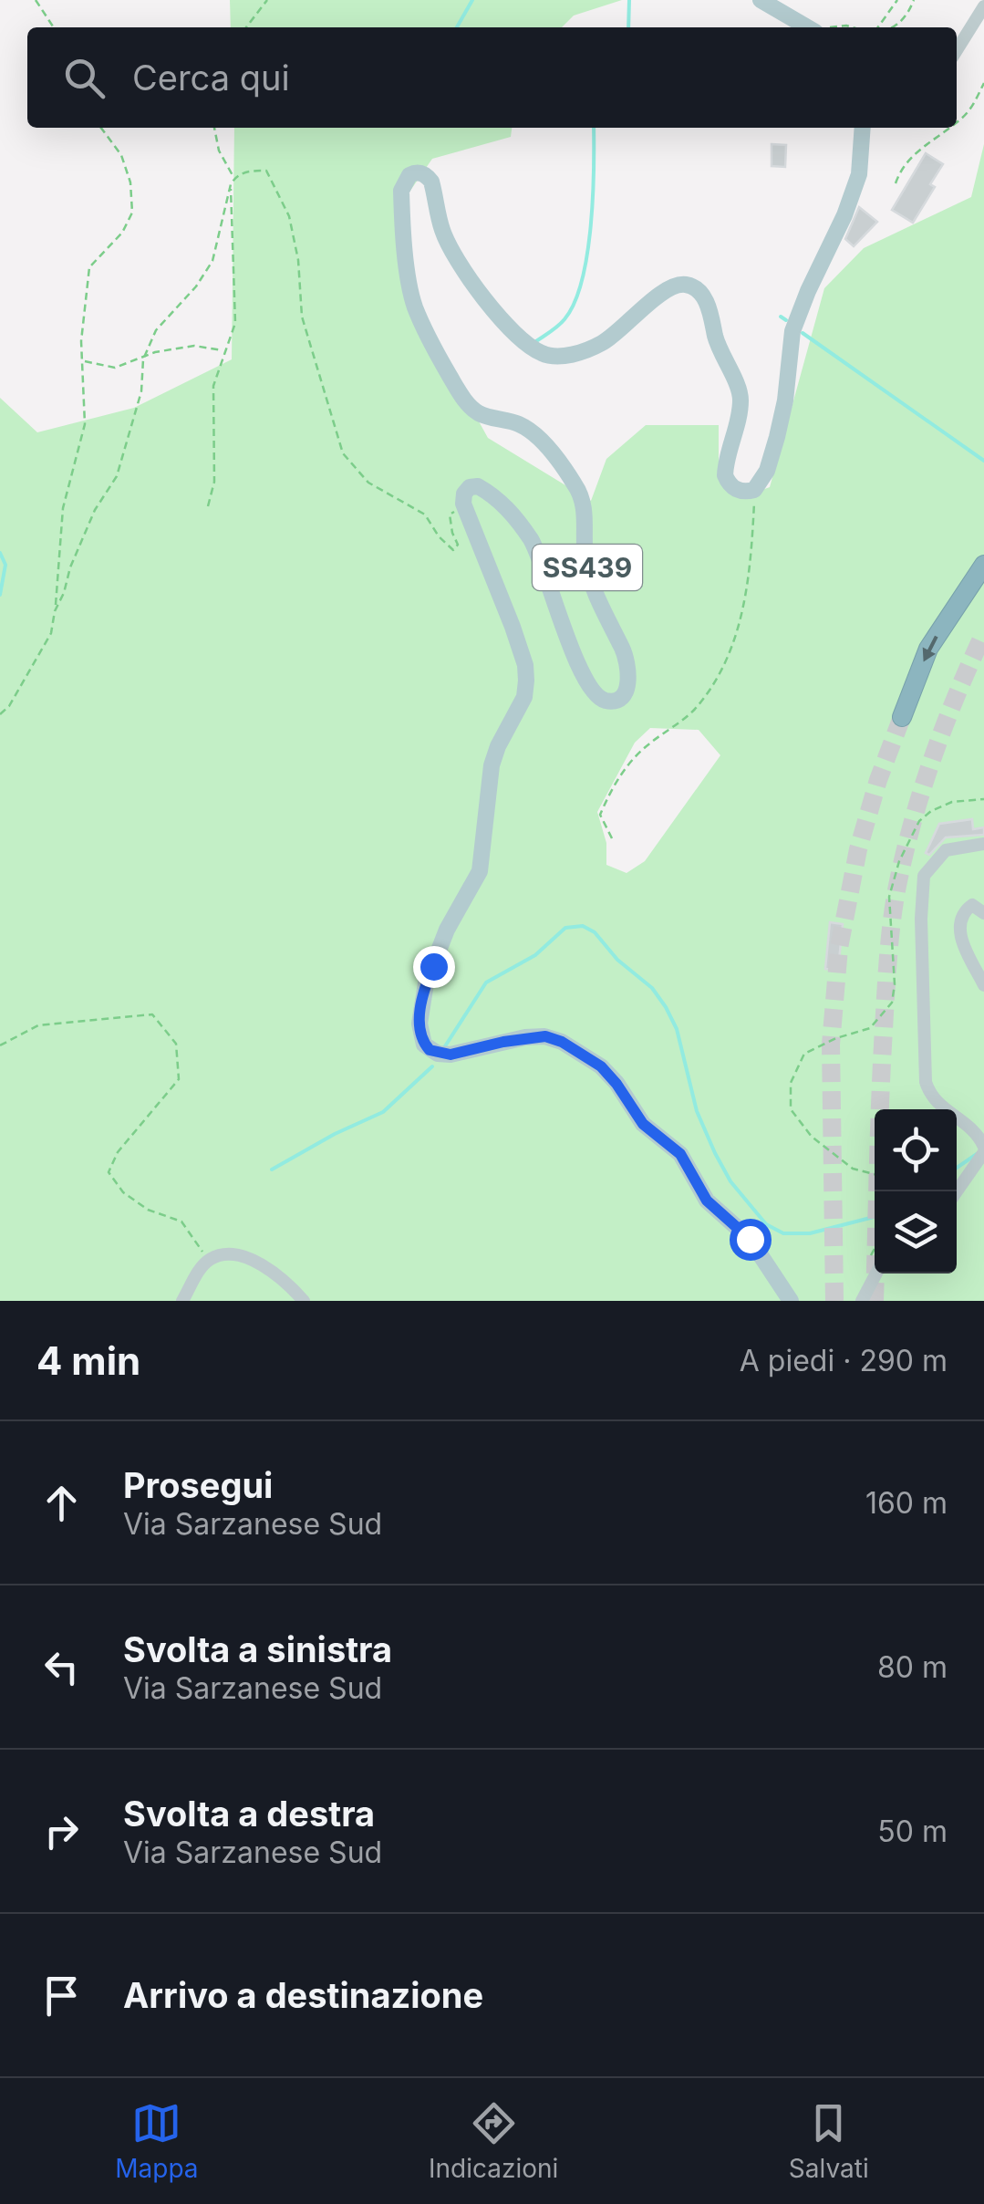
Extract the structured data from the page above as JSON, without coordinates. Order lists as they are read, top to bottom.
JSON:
{
  "streets": {
    "main road": ["SS439"]
  },
  "page": {
    "search": "Cerca qui",
    "heading": ["4 min", "A piedi · 290 m"],
    "list": [
      ["Prosegui", "Via Sarzanese Sud", "160 m"],
      ["Svolta a sinistra", "Via Sarzanese Sud", "80 m"],
      ["Svolta a destra", "Via Sarzanese Sud", "50 m"],
      "Arrivo a destinazione"
    ],
    "nav": ["Mappa", "Indicazioni", "Salvati"]
  }
}
